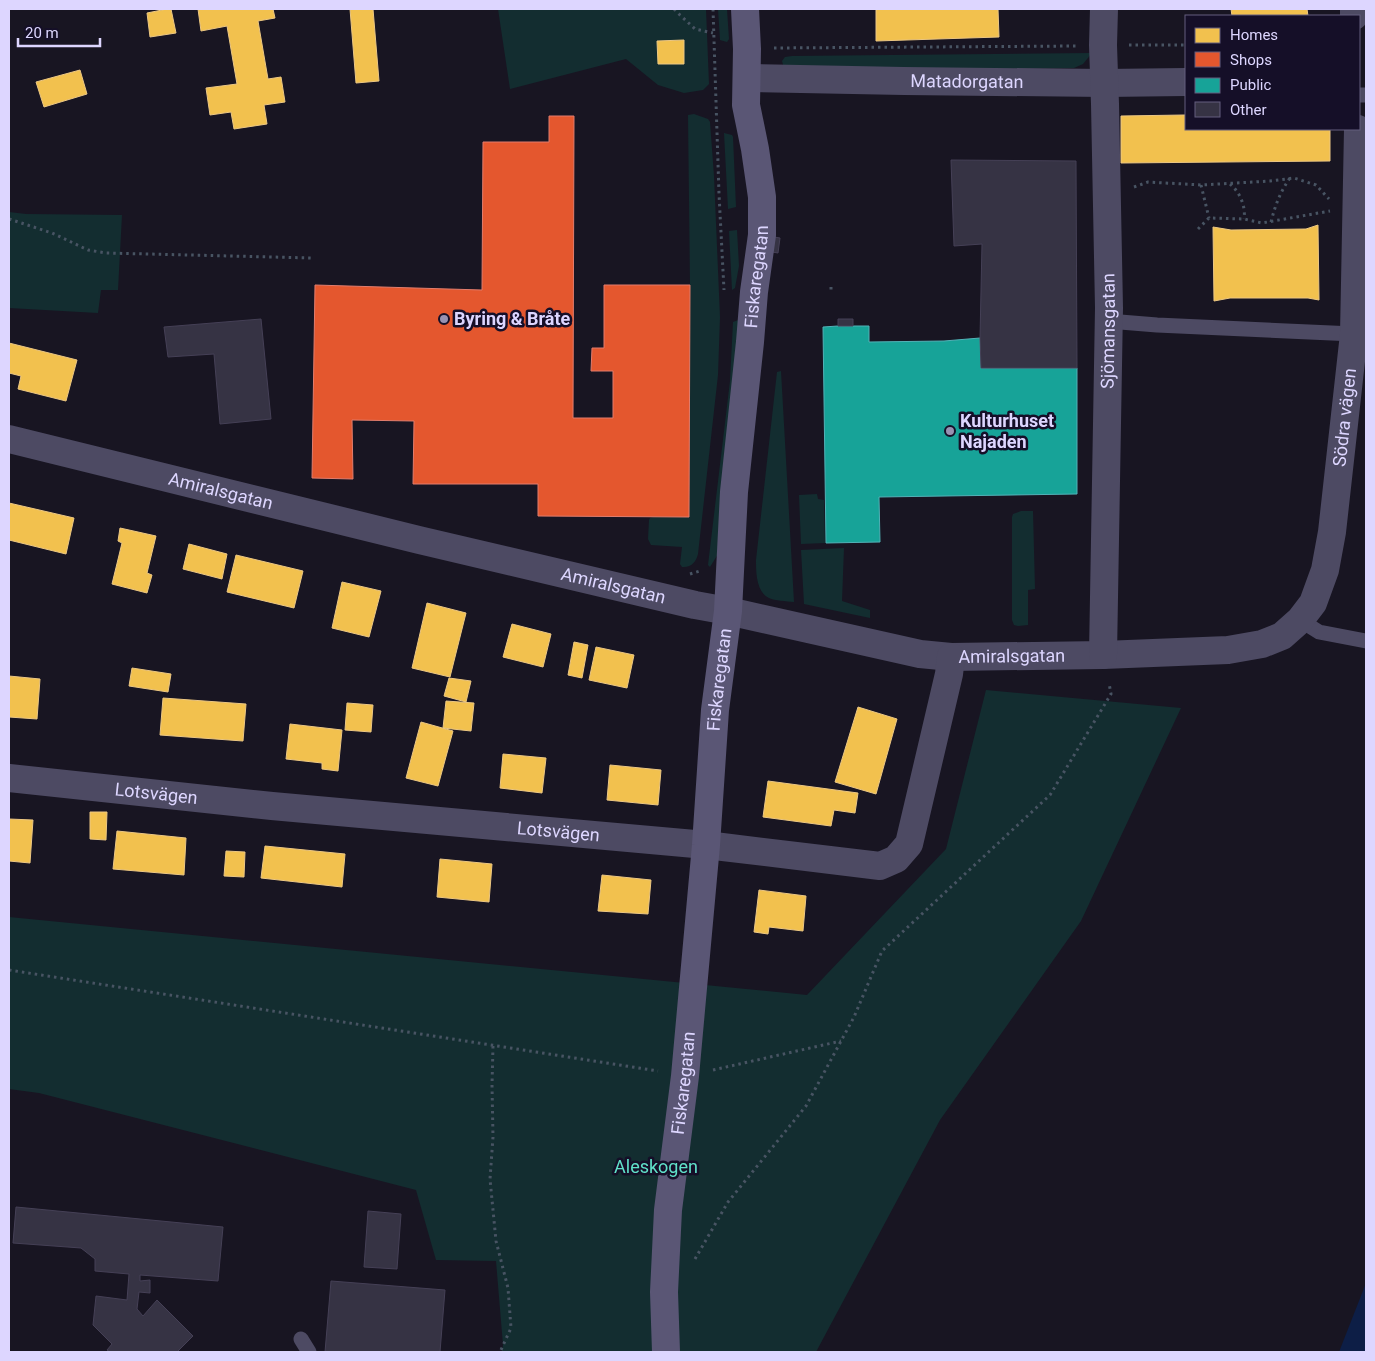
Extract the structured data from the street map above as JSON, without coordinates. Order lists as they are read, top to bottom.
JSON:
{
  "streets": {
    "street": [
      "Matadorgatan",
      "Fiskaregatan",
      "Sjömansgatan",
      "Södra vägen",
      "Amiralsgatan",
      "Lotsvägen"
    ]
  },
  "crossings": [
    ["Matadorgatan", "Fiskaregatan"],
    ["Matadorgatan", "Sjömansgatan"],
    ["Fiskaregatan", "Amiralsgatan"],
    ["Fiskaregatan", "Lotsvägen"],
    ["Sjömansgatan", "Amiralsgatan"],
    ["Södra vägen", "Amiralsgatan"],
    ["Amiralsgatan", "Lotsvägen"]
  ],
  "parks": ["Aleskogen"],
  "places": ["Byring & Bråte", "Kulturhuset Najaden"],
  "legend": [
    "Homes",
    "Shops",
    "Public",
    "Other"
  ],
  "scale_bar": "20 m"
}
